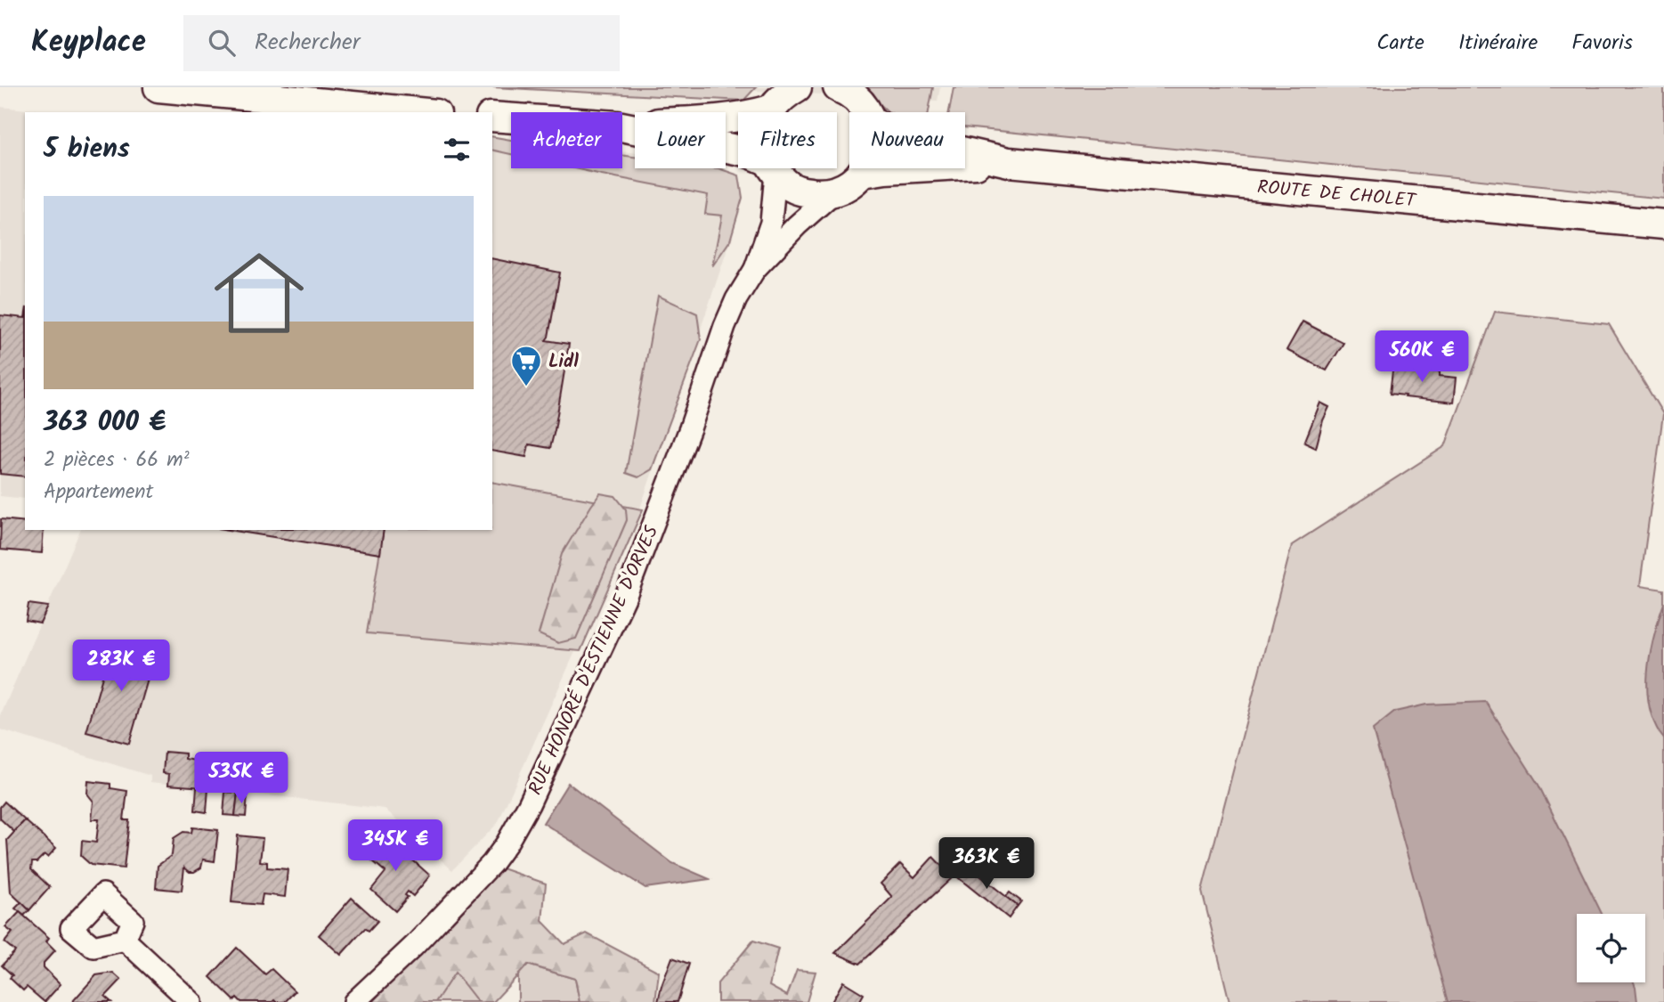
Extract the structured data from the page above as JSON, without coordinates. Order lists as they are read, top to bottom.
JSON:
{
  "streets": {
    "main road": ["ROUTE DE CHOLET"],
    "street": ["RUE HONORÉ D'ESTIENNE D'ORVES"]
  },
  "places": {
    "supermarket": ["Lidl"]
  },
  "page": {
    "header": "Keyplace",
    "search": "Rechercher",
    "nav": ["Carte", "Itinéraire", "Favoris"],
    "chip": [
      "Acheter",
      "Louer",
      "Filtres",
      "Nouveau"
    ],
    "heading": "5 biens",
    "list": [
      {
        "name": "363 000 €",
        "note": "2 pièces · 66 m² · Appartement"
      }
    ],
    "price": [
      "560K €",
      "283K €",
      "535K €",
      "345K €",
      "363K €"
    ]
  }
}
